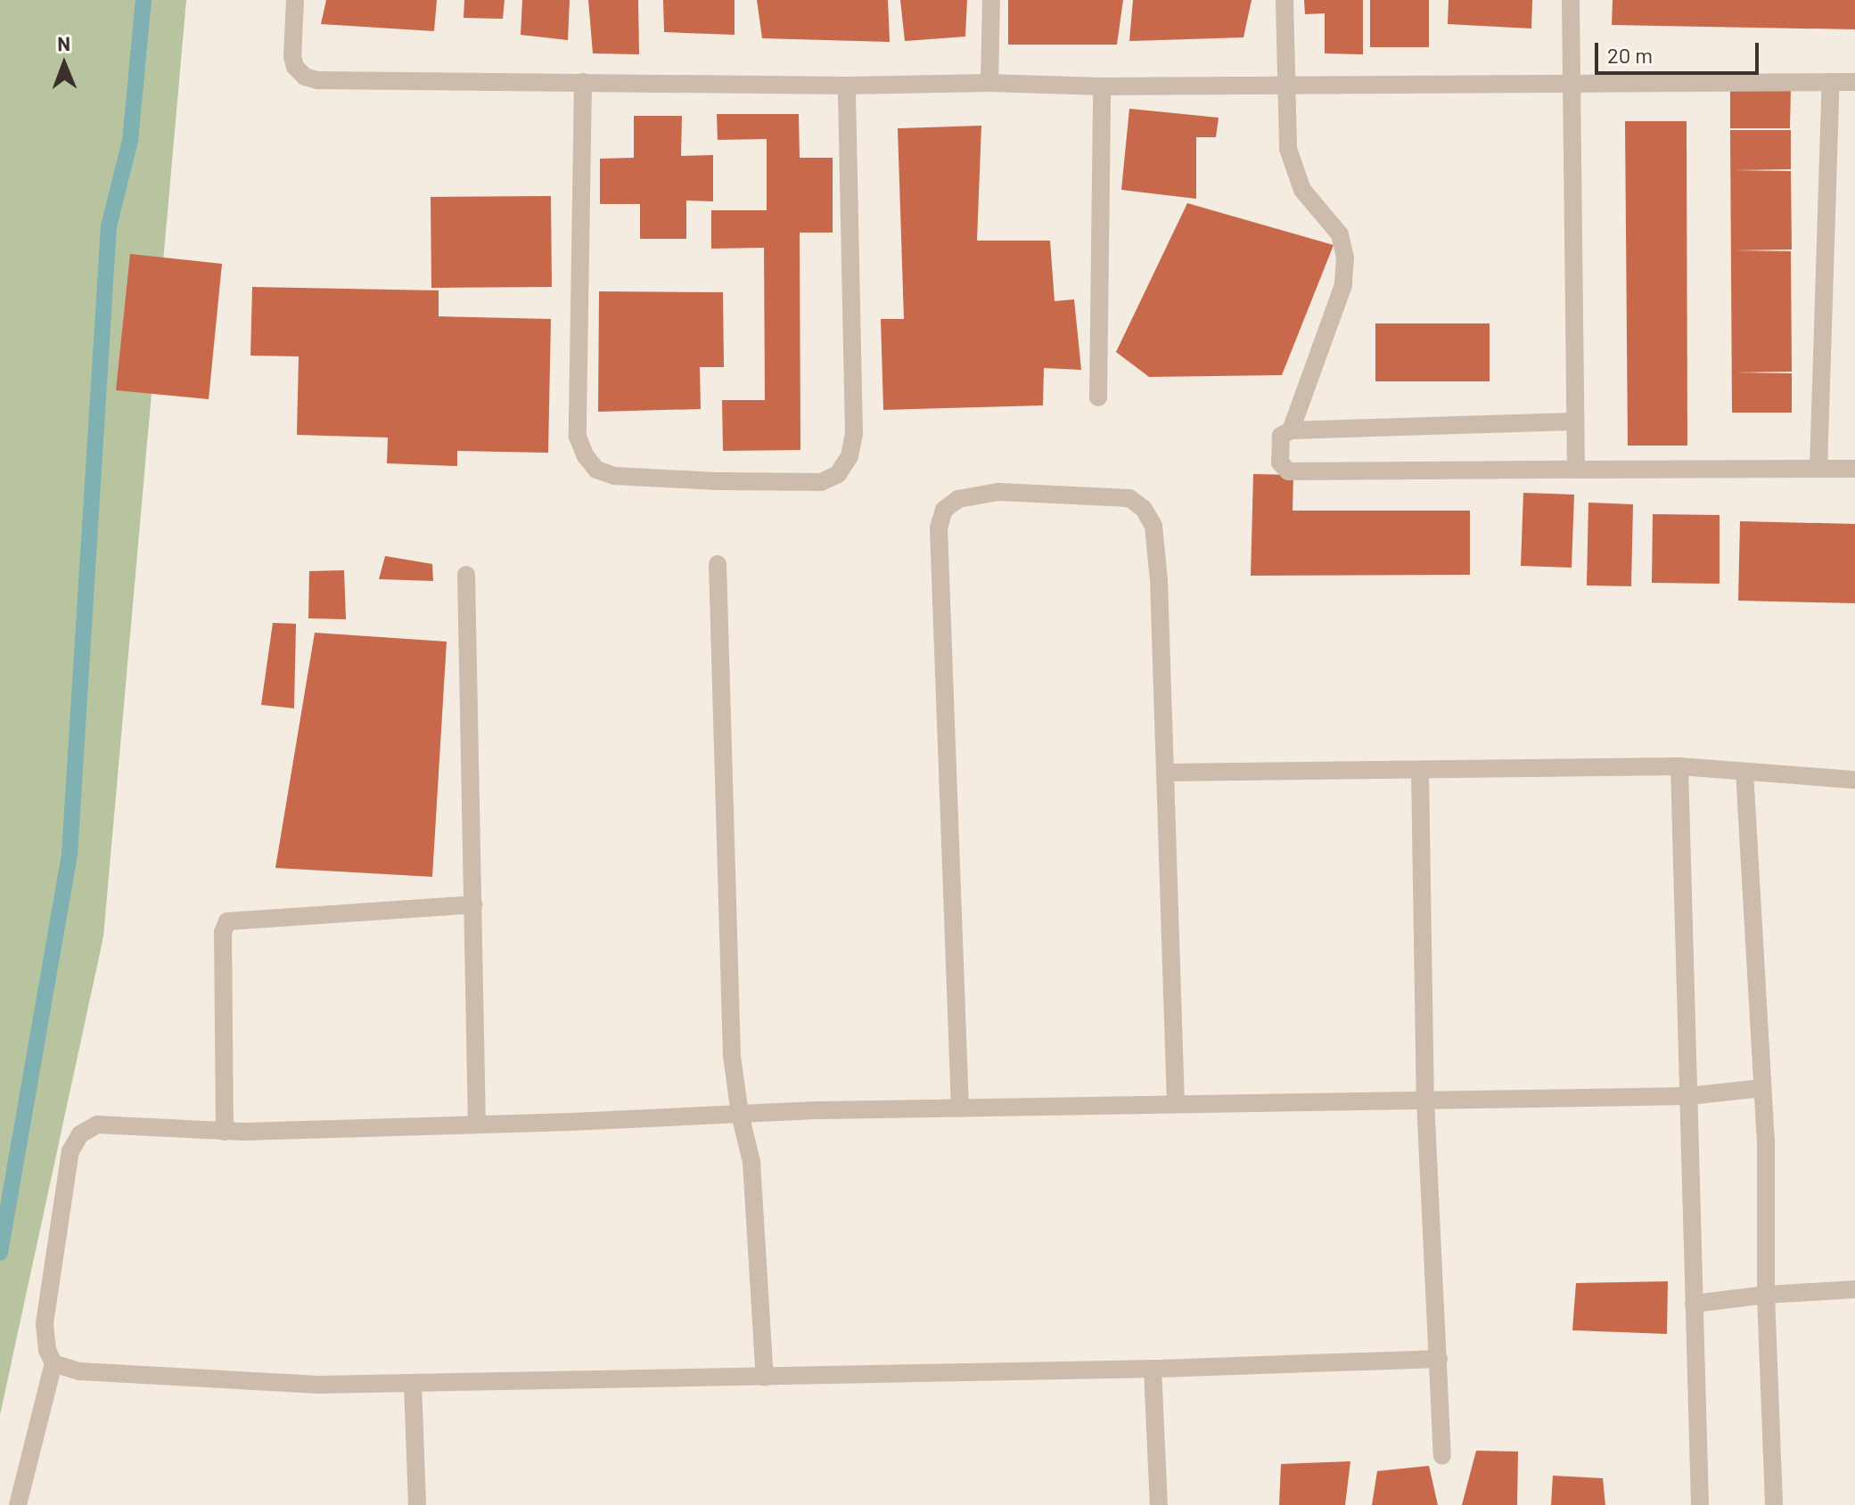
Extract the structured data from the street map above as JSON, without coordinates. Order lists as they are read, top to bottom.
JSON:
{
  "scale_bar": "20 m",
  "north": "top"
}
